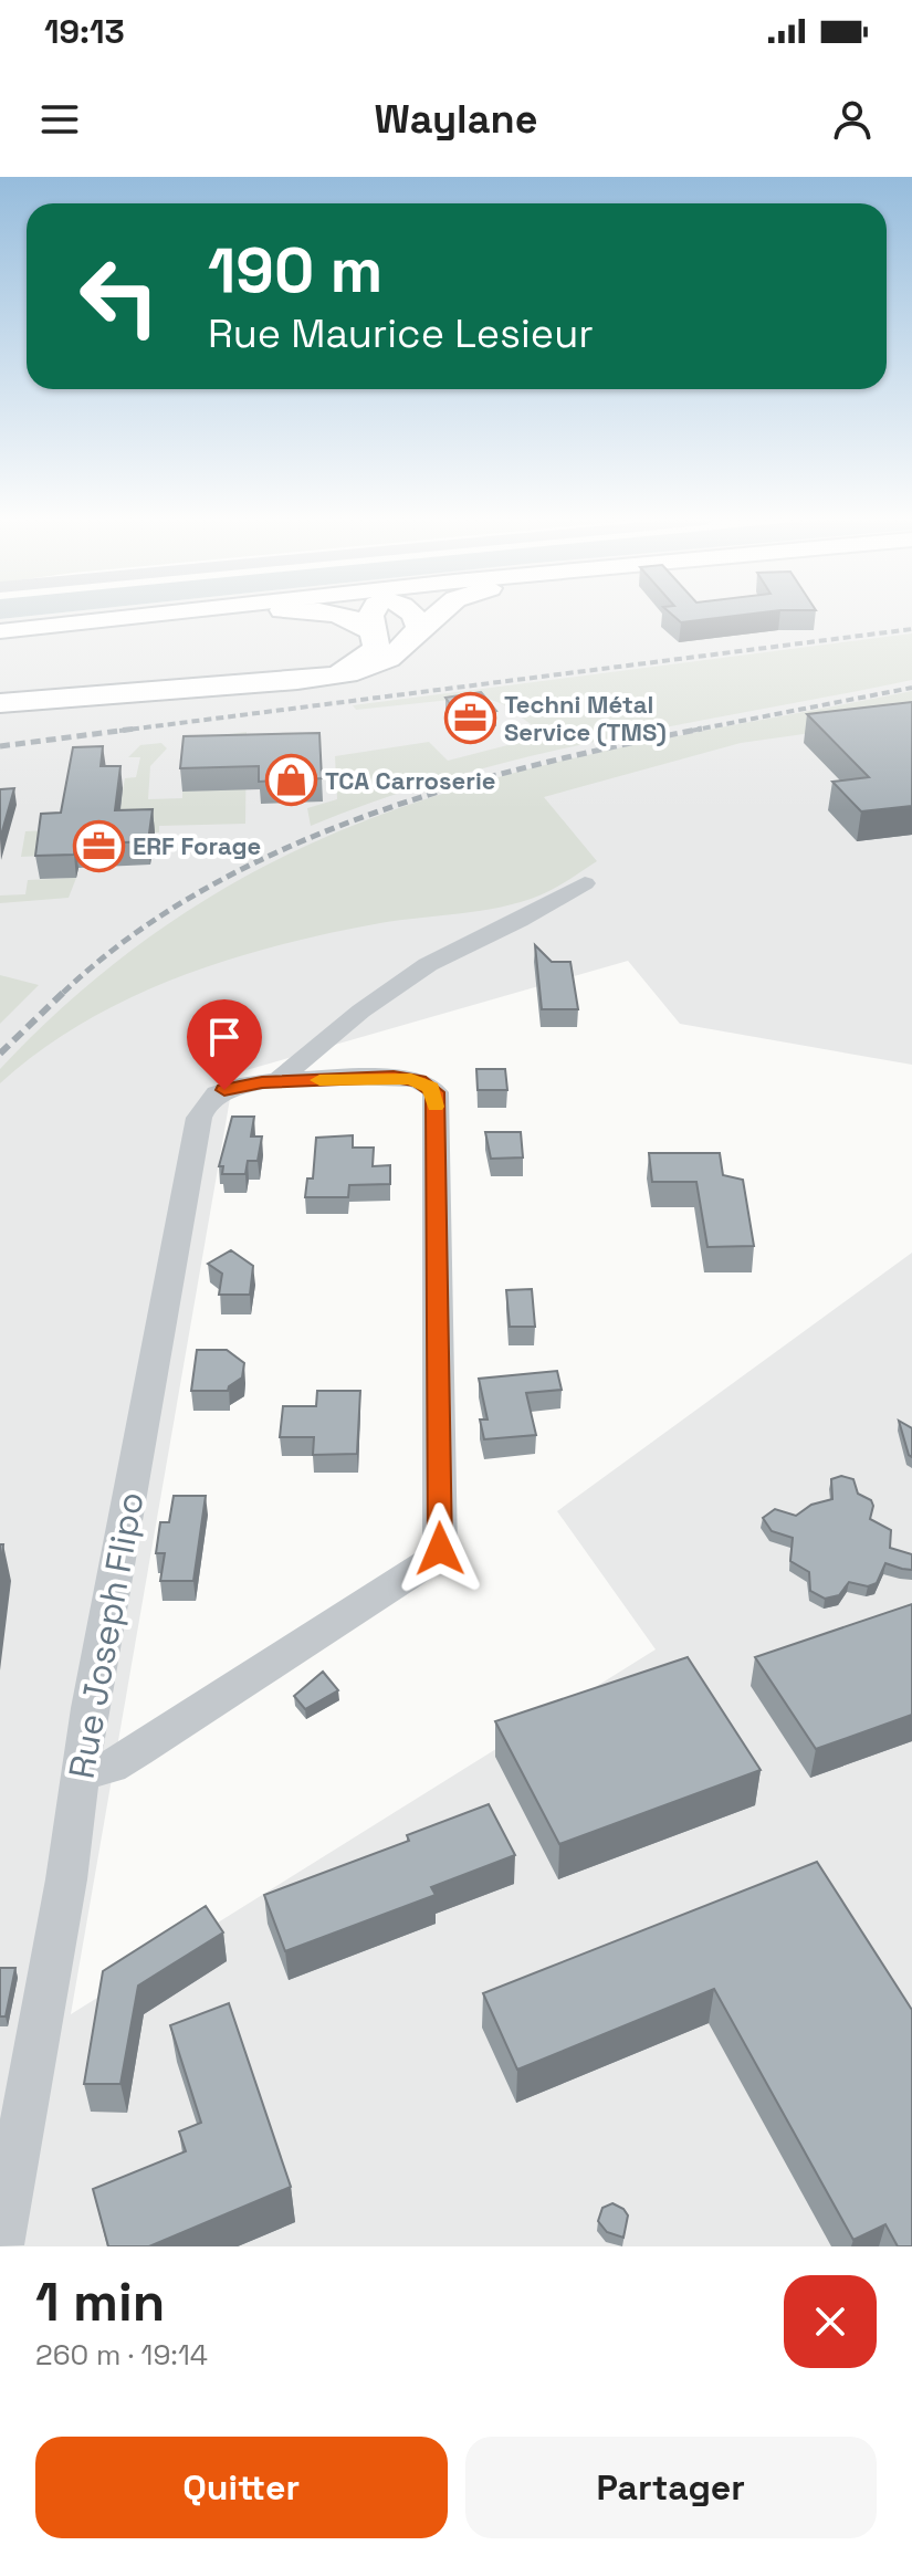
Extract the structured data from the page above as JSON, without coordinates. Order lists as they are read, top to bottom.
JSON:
{
  "streets": {
    "street": ["Rue Joseph Flipo"]
  },
  "places": {
    "office": ["Techni Métal Service (TMS)", "ERF Forage"],
    "shop": ["TCA Carroserie"]
  },
  "page": {
    "status": "19:13",
    "header": "Waylane",
    "turn": ["190 m", "Rue Maurice Lesieur"],
    "heading": ["1 min", "260 m · 19:14"],
    "buttons": ["Quitter", "Partager"]
  }
}
